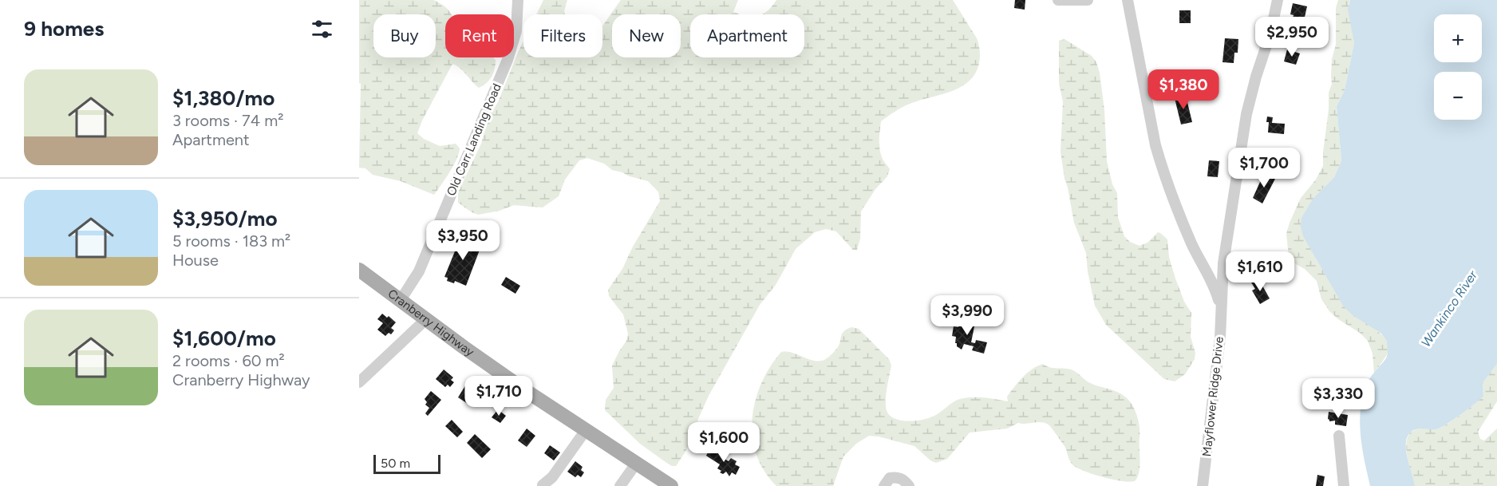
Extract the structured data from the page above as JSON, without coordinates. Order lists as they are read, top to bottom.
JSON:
{
  "streets": {
    "main road": ["Cranberry Highway"],
    "street": ["Old Carr Landing Road", "Mayflower Ridge Drive"]
  },
  "crossings": [
    ["Old Carr Landing Road", "Cranberry Highway"]
  ],
  "water": ["Wankinco River"],
  "scale_bar": "50 m",
  "page": {
    "heading": "9 homes",
    "map_buttons": ["+", "−"],
    "chip": [
      "Buy",
      "Rent",
      "Filters",
      "New",
      "Apartment"
    ],
    "price": [
      "$2,950",
      "$1,380",
      "$1,700",
      "$3,950",
      "$1,610",
      "$3,990",
      "$1,710",
      "$3,330",
      "$1,600"
    ],
    "list": [
      {
        "name": "$1,380/mo",
        "note": "3 rooms · 74 m² · Apartment"
      },
      {
        "name": "$3,950/mo",
        "note": "5 rooms · 183 m² · House"
      },
      {
        "name": "$1,600/mo",
        "note": "2 rooms · 60 m² · Cranberry Highway"
      }
    ],
    "scale": "50 m"
  }
}
